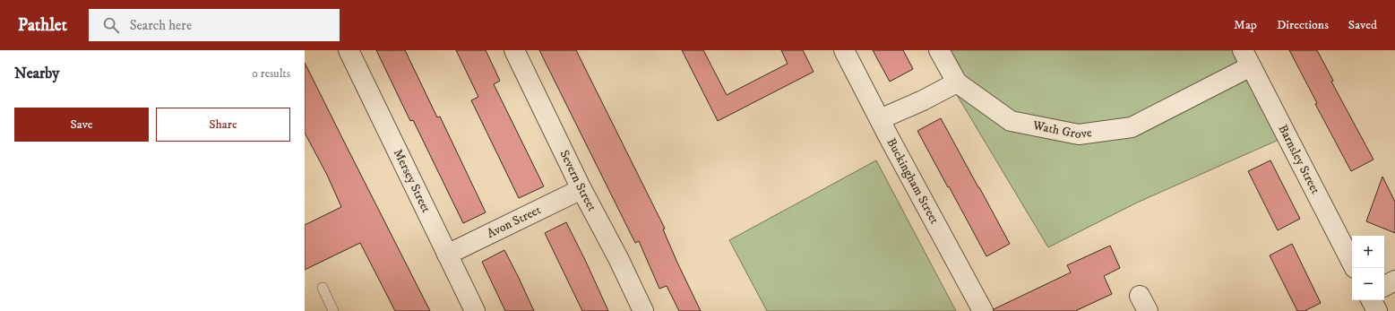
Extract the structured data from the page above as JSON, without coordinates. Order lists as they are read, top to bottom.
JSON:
{
  "streets": {
    "street": [
      "Wath Grove",
      "Barnsley Street",
      "Mersey Street",
      "Severn Street",
      "Buckingham Street",
      "Avon Street"
    ]
  },
  "crossings": [
    ["Wath Grove", "Barnsley Street"],
    ["Mersey Street", "Avon Street"],
    ["Severn Street", "Avon Street"]
  ],
  "page": {
    "header": "Pathlet",
    "search": "Search here",
    "nav": ["Map", "Directions", "Saved"],
    "heading": ["Nearby", "0 results"],
    "buttons": ["Save", "Share"],
    "map_buttons": ["+", "−"]
  }
}
